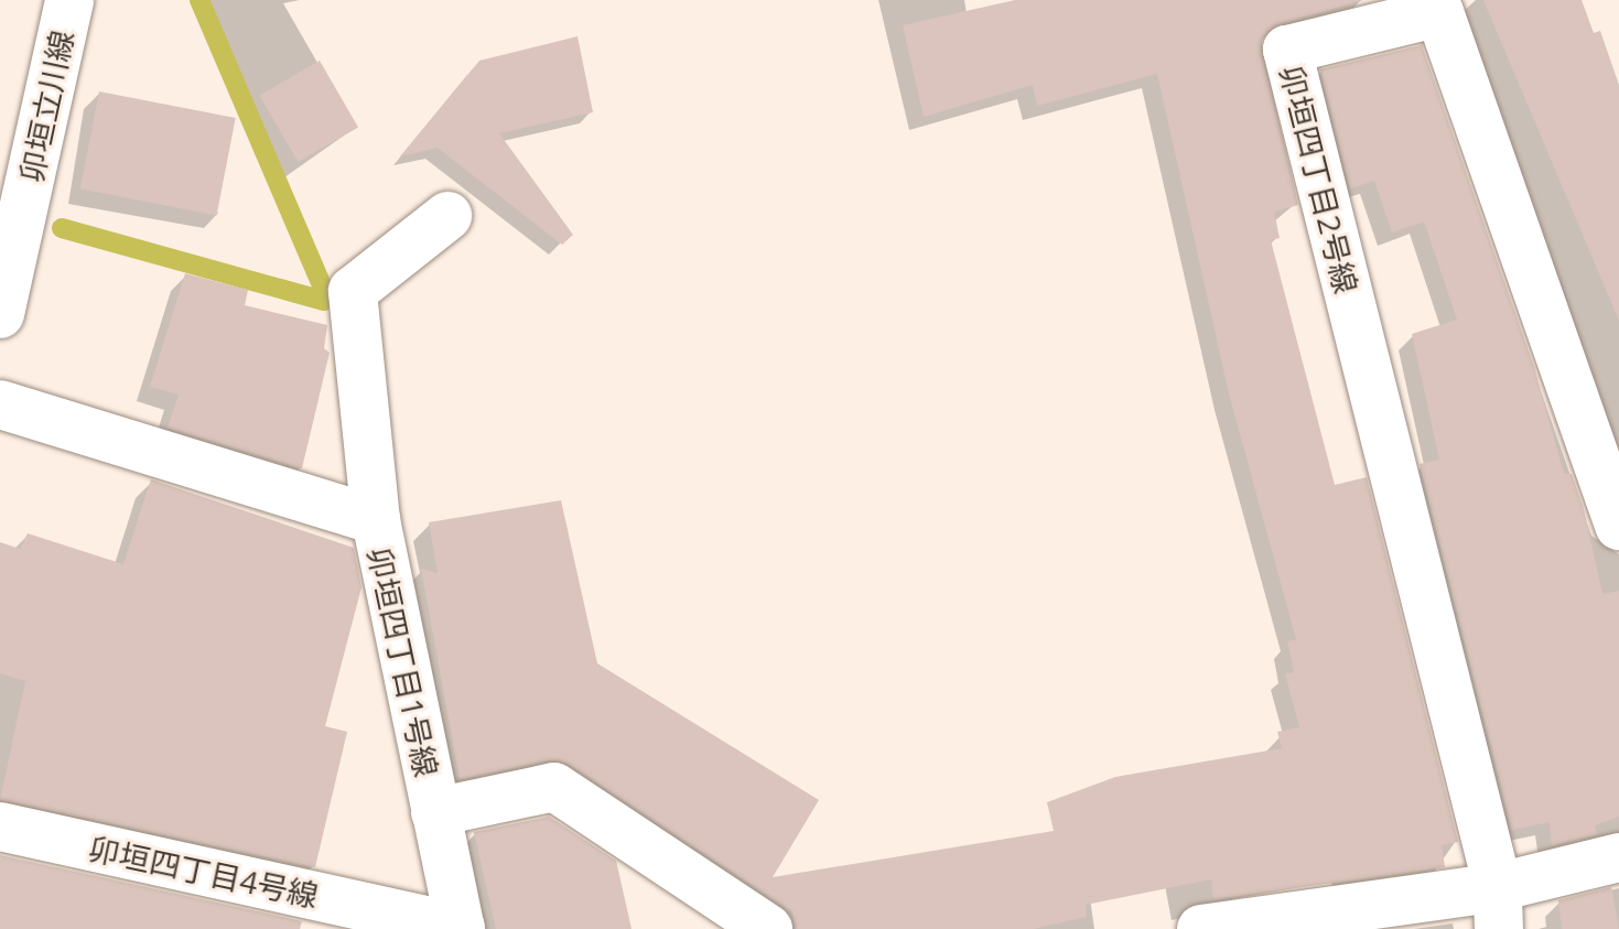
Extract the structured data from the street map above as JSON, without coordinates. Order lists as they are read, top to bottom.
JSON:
{
  "streets": {
    "street": [
      "卯垣立川線",
      "卯垣四丁目2号線",
      "卯垣四丁目1号線",
      "卯垣四丁目4号線"
    ]
  },
  "crossings": [
    ["卯垣四丁目1号線", "卯垣四丁目4号線"]
  ]
}
